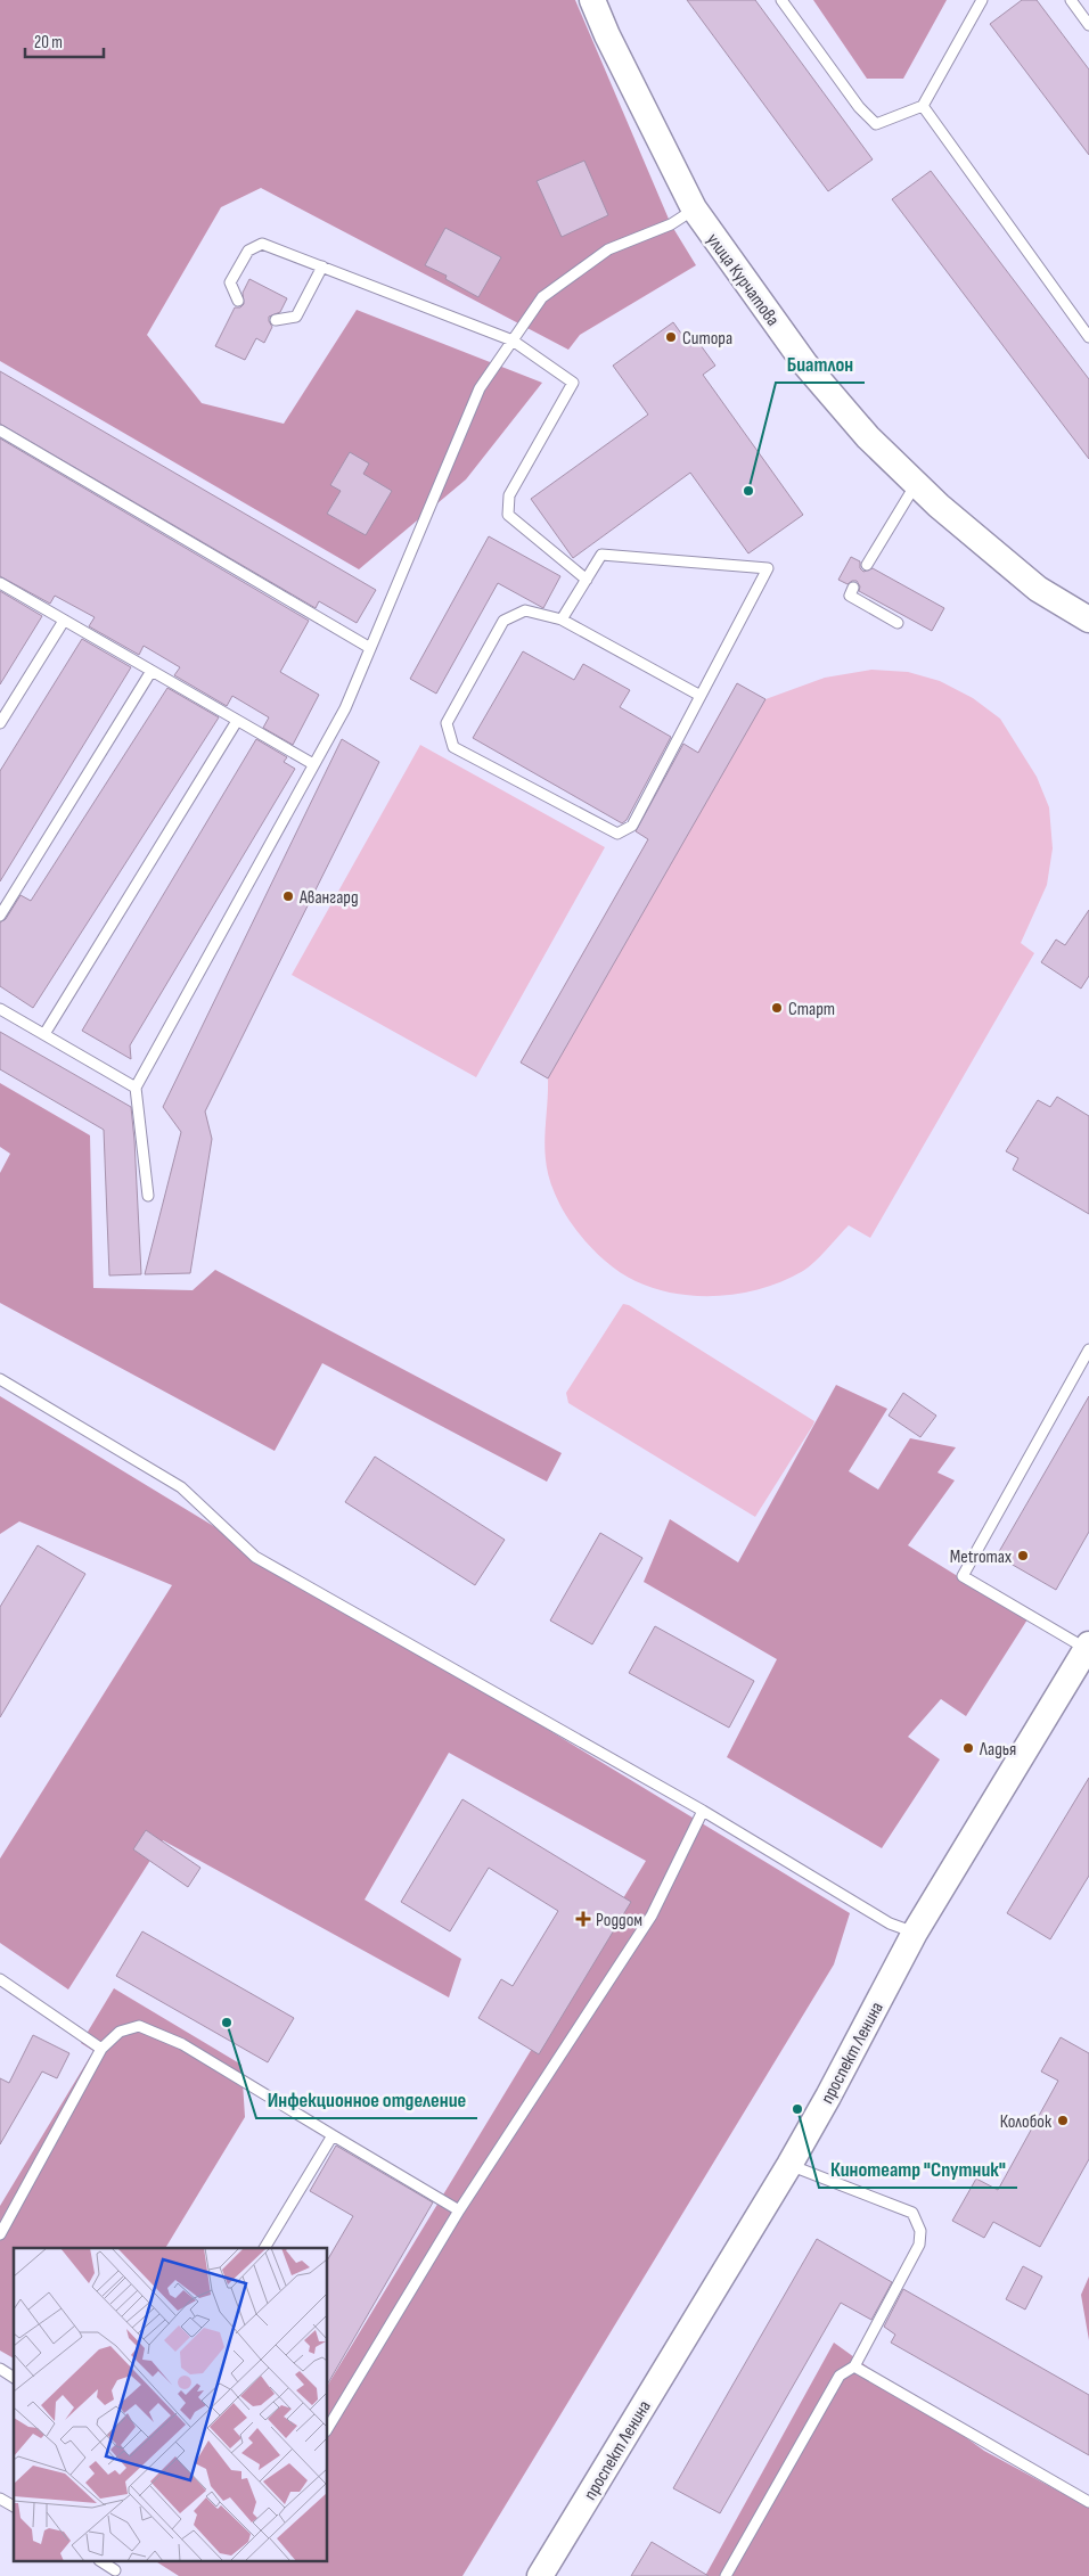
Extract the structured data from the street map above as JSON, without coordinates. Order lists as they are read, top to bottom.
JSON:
{
  "streets": {
    "street": ["улица Курчатова", "проспект Ленина"]
  },
  "places": {
    "other": [
      "Ситора",
      "Биатлон",
      "Авангард",
      "Старт",
      "Metromax",
      "Ладья",
      "Инфекционное отделение",
      "Кинотеатр \"Спутник\"",
      "Колобок"
    ],
    "health": ["Роддом"]
  },
  "scale_bar": "20 m"
}
